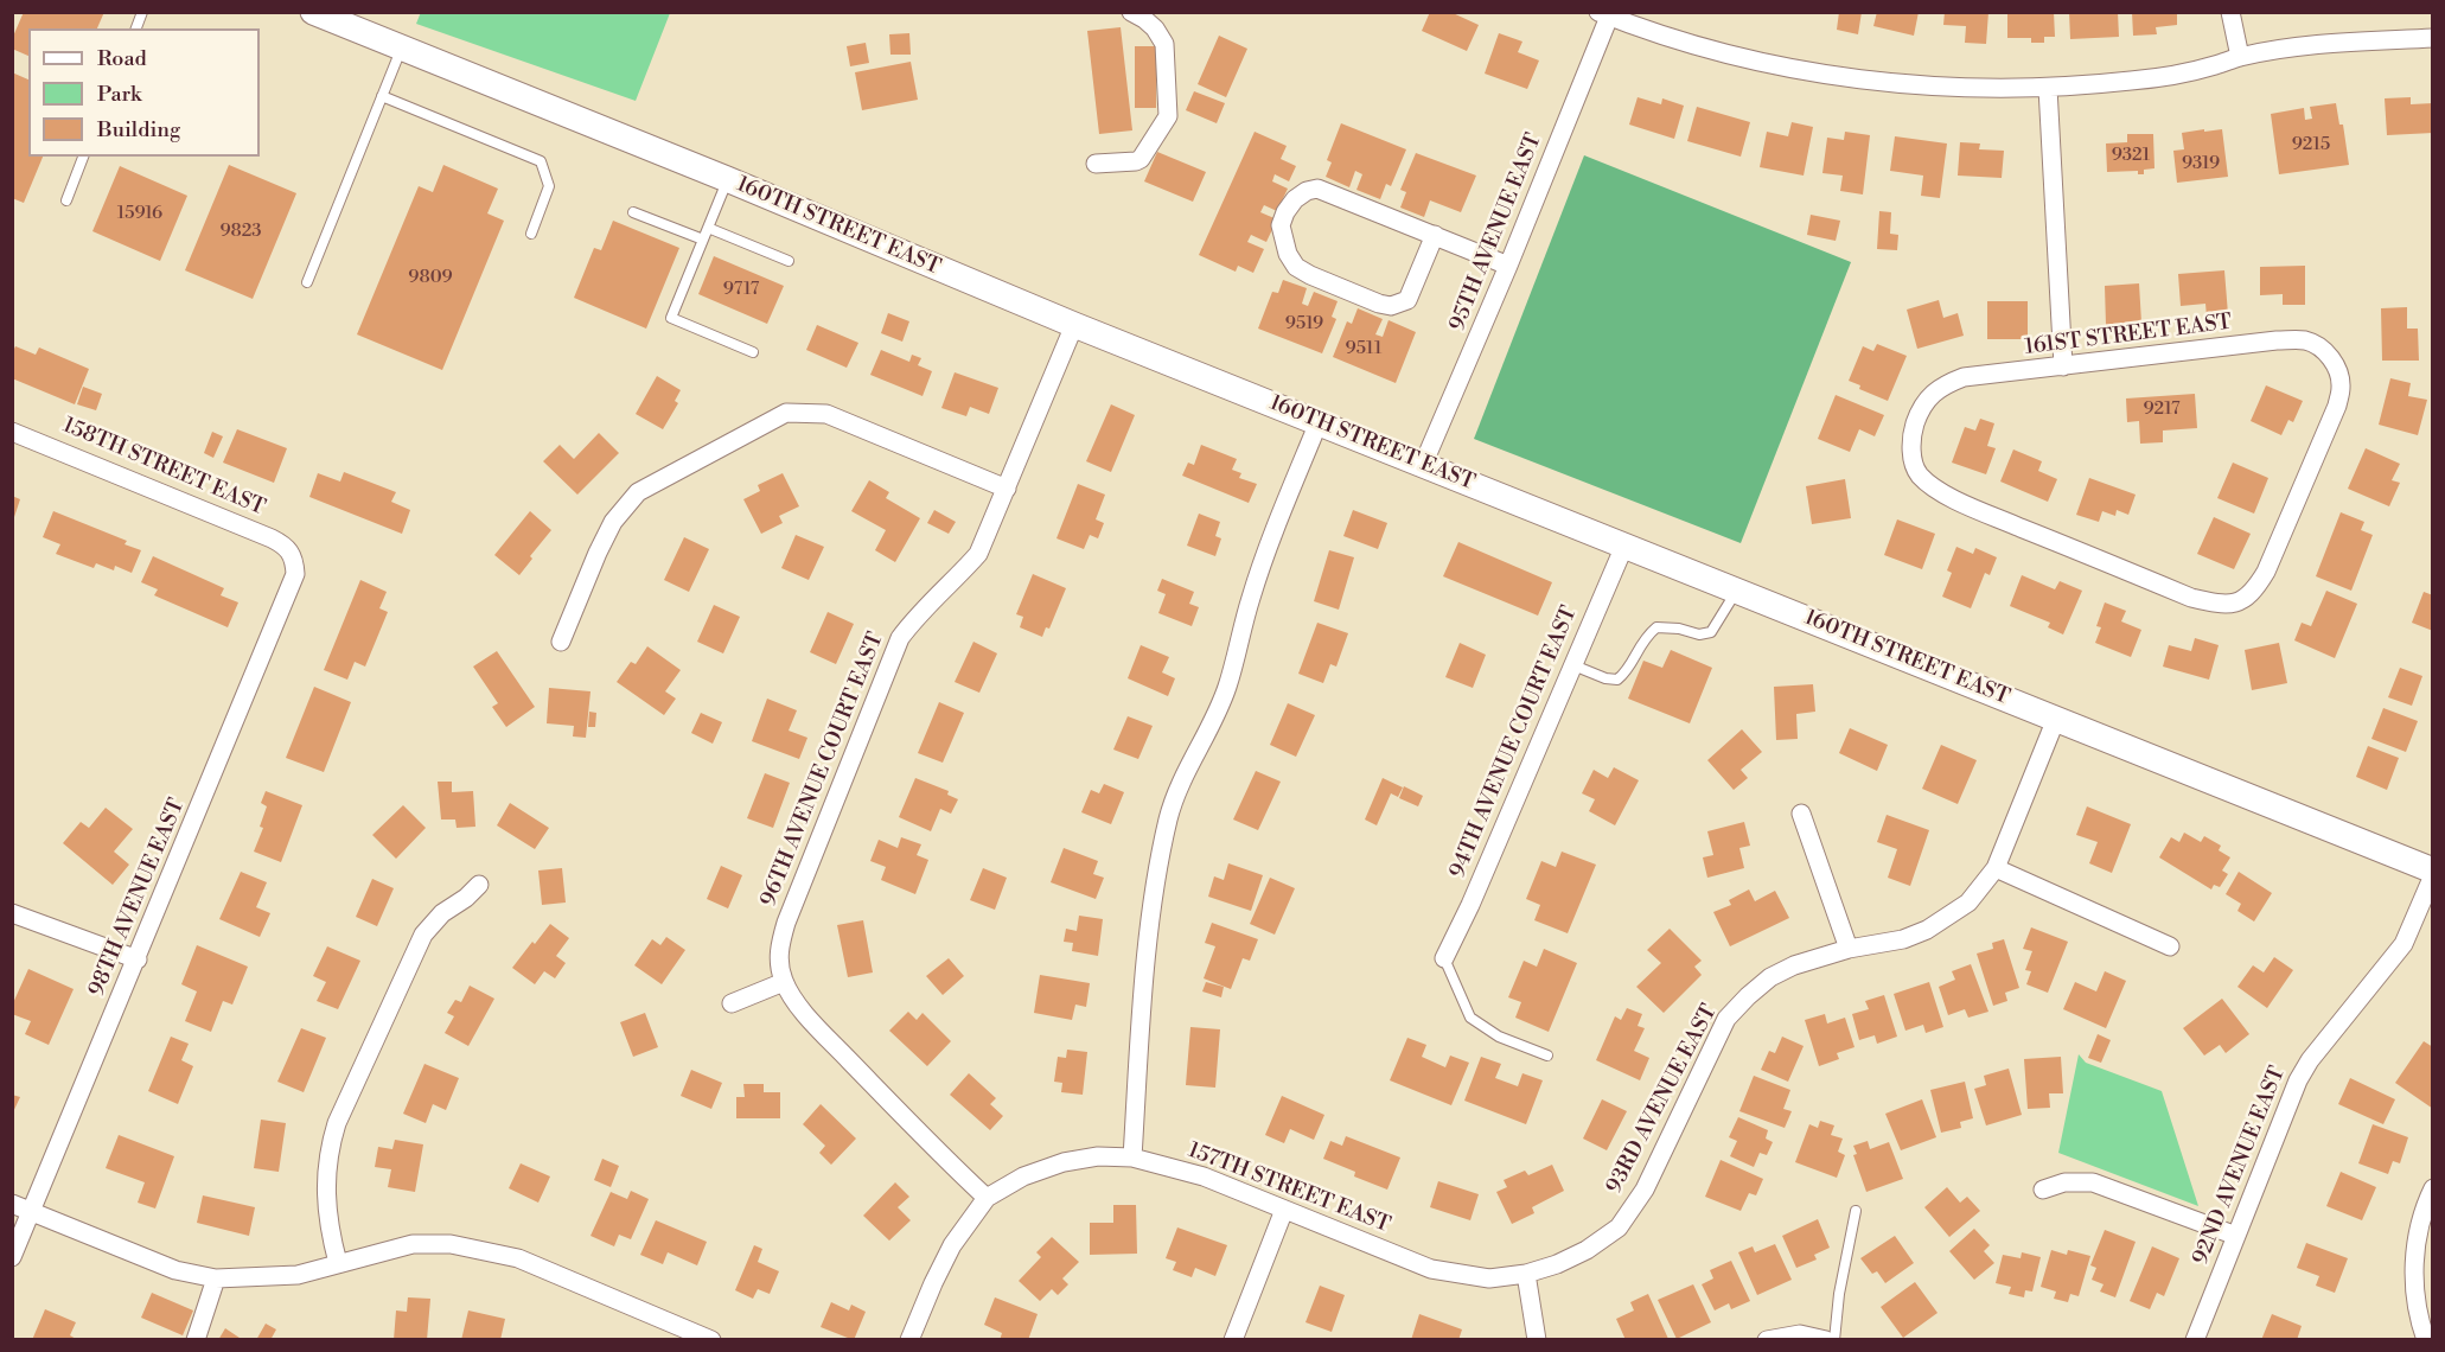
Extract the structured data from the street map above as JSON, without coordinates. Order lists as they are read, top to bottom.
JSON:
{
  "streets": {
    "main road": ["160TH STREET EAST"],
    "street": [
      "95TH AVENUE EAST",
      "161ST STREET EAST",
      "158TH STREET EAST",
      "94TH AVENUE COURT EAST",
      "96TH AVENUE COURT EAST",
      "98TH AVENUE EAST",
      "93RD AVENUE EAST",
      "92ND AVENUE EAST",
      "157TH STREET EAST"
    ]
  },
  "crossings": [
    ["160TH STREET EAST", "95TH AVENUE EAST"],
    ["160TH STREET EAST", "94TH AVENUE COURT EAST"],
    ["160TH STREET EAST", "96TH AVENUE COURT EAST"],
    ["160TH STREET EAST", "93RD AVENUE EAST"],
    ["160TH STREET EAST", "92ND AVENUE EAST"],
    ["158TH STREET EAST", "98TH AVENUE EAST"],
    ["93RD AVENUE EAST", "157TH STREET EAST"]
  ],
  "house_numbers": [
    "9215",
    "9321",
    "9319",
    "15916",
    "9823",
    "9809",
    "9717",
    "9519",
    "9511",
    "9217"
  ],
  "legend": ["Road", "Park", "Building"]
}
